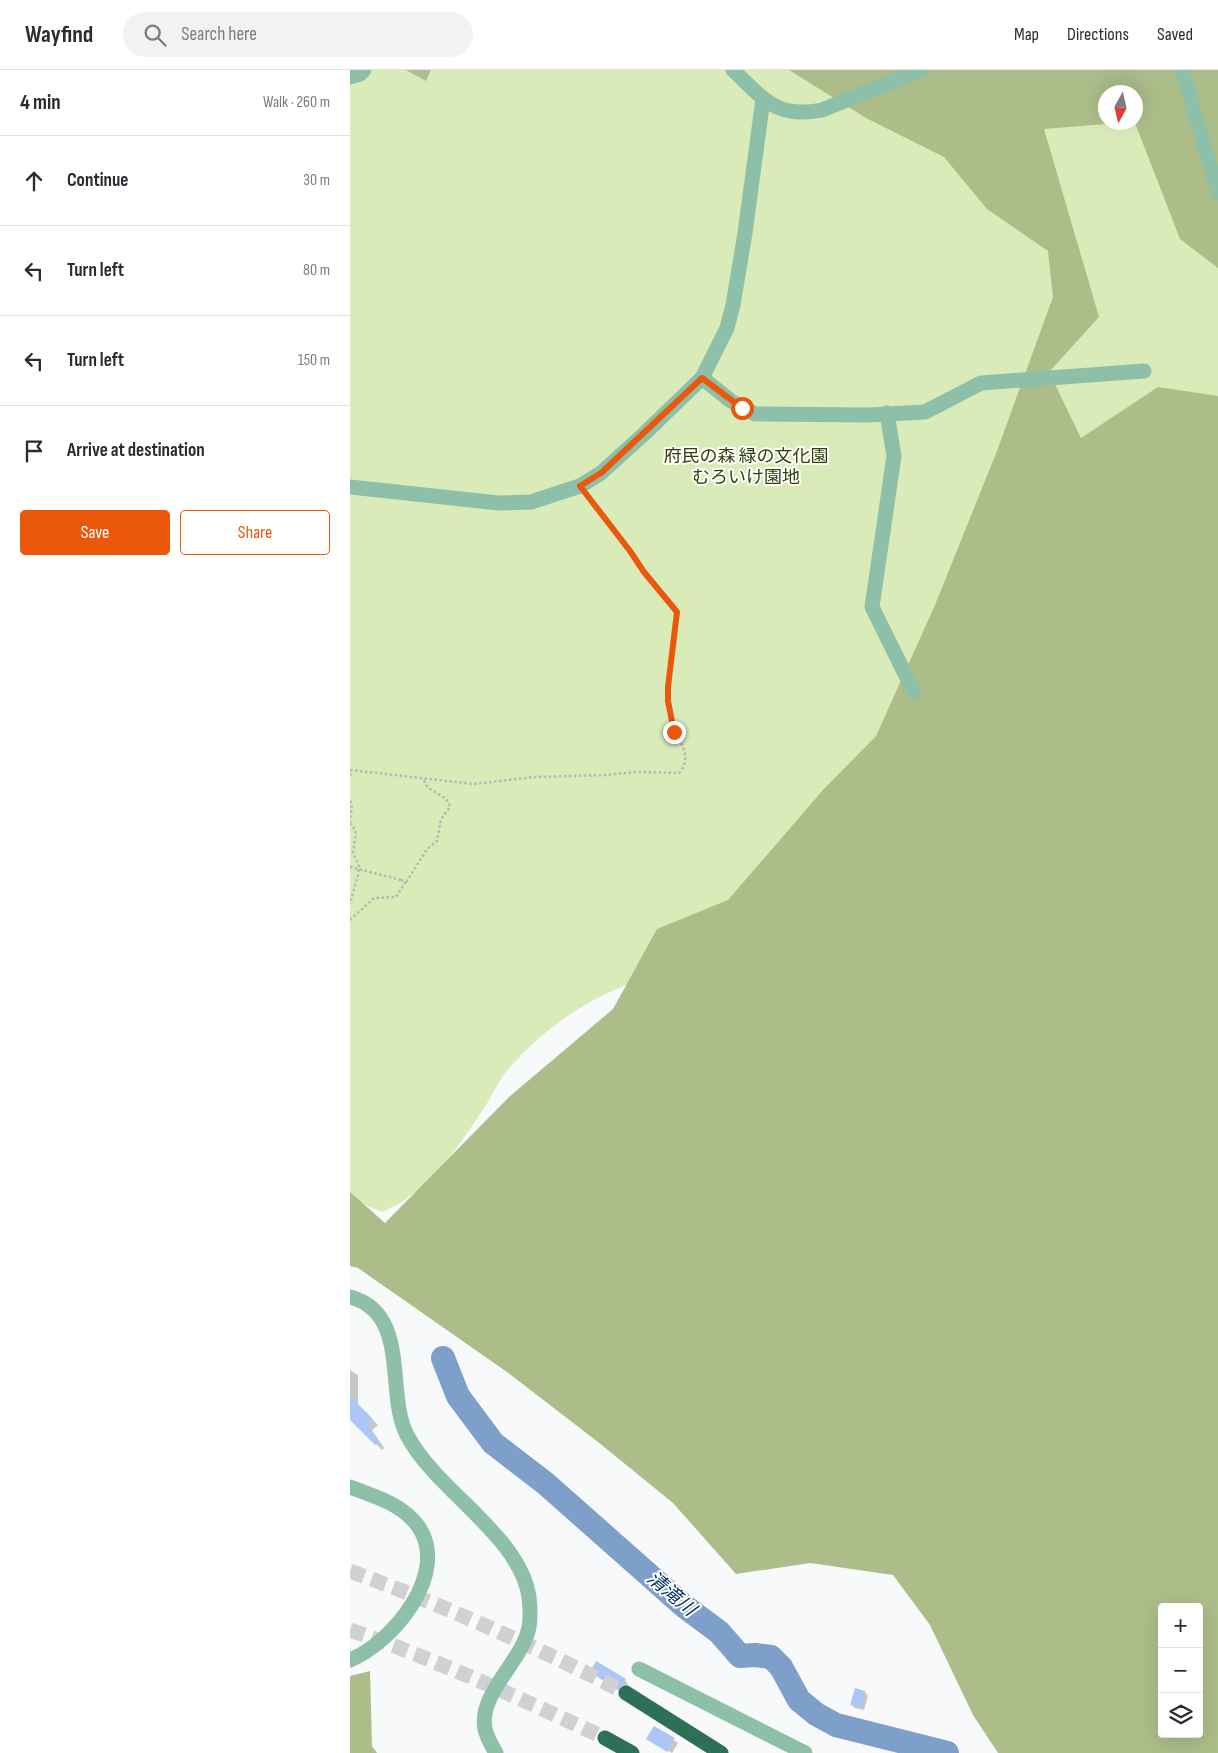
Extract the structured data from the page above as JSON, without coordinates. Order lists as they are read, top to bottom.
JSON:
{
  "water": ["清滝川"],
  "parks": ["府民の森 緑の文化園 むろいけ園地"],
  "north": "bottom",
  "page": {
    "header": "Wayfind",
    "search": "Search here",
    "nav": ["Map", "Directions", "Saved"],
    "heading": ["4 min", "Walk · 260 m"],
    "list": [
      ["Continue", "30 m"],
      ["Turn left", "80 m"],
      ["Turn left", "150 m"],
      "Arrive at destination"
    ],
    "buttons": ["Save", "Share"],
    "map_buttons": ["+", "−"]
  }
}
